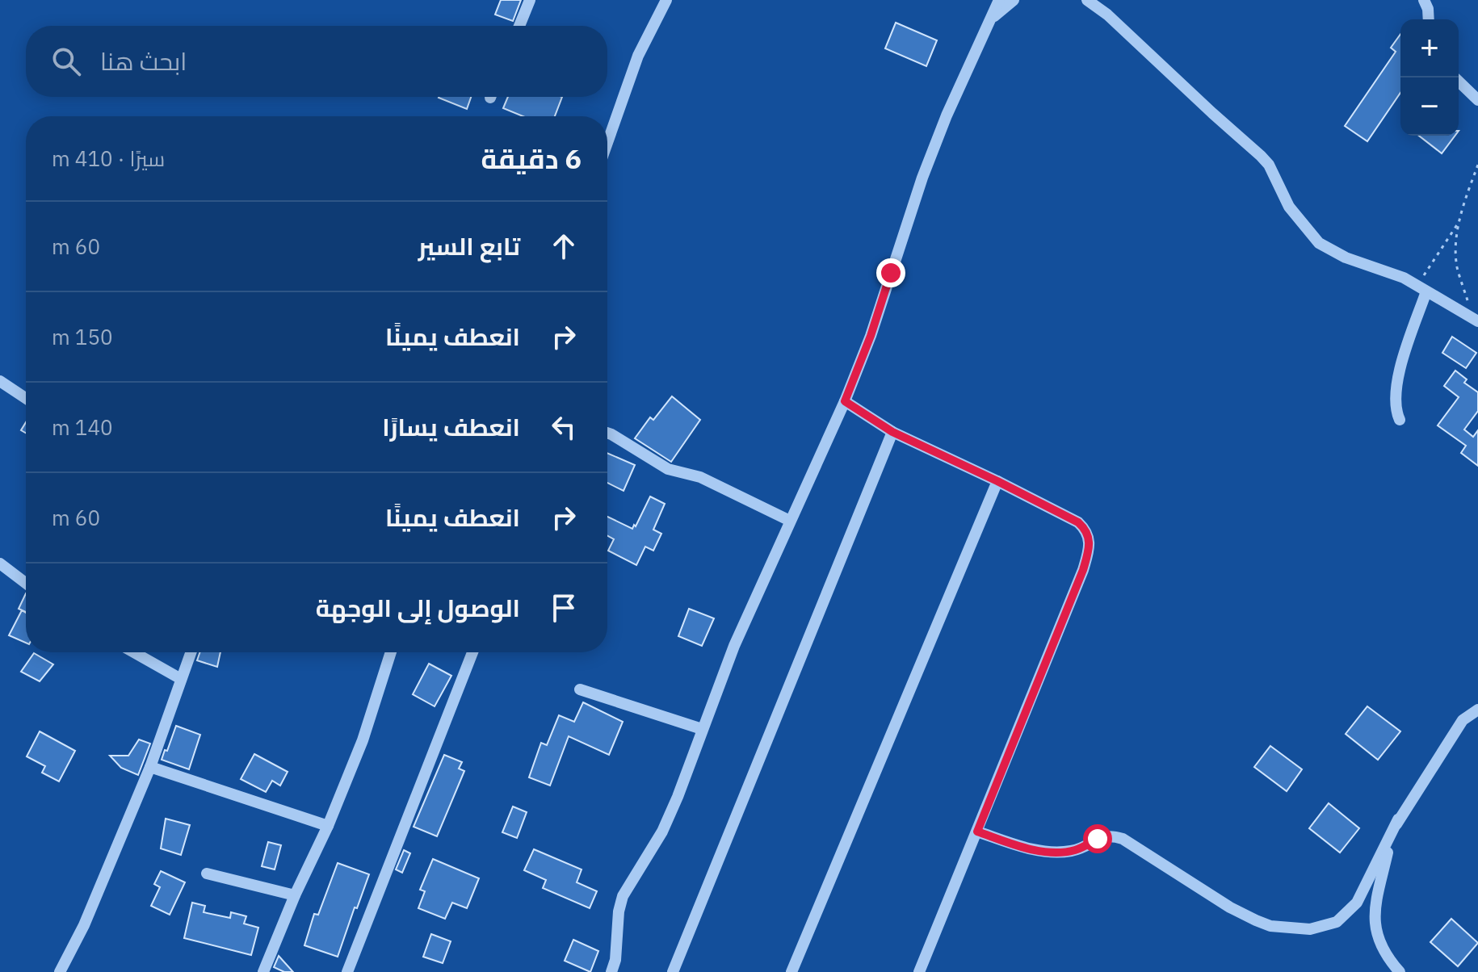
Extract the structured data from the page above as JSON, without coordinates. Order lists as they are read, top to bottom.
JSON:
{
  "page": {
    "map_buttons": ["+", "−"],
    "search": "ابحث هنا",
    "heading": ["6 دقيقة", "سيرًا · 410 m"],
    "list": [
      ["تابع السير", "60 m"],
      ["انعطف يمينًا", "150 m"],
      ["انعطف يسارًا", "140 m"],
      ["انعطف يمينًا", "60 m"],
      "الوصول إلى الوجهة"
    ]
  }
}
